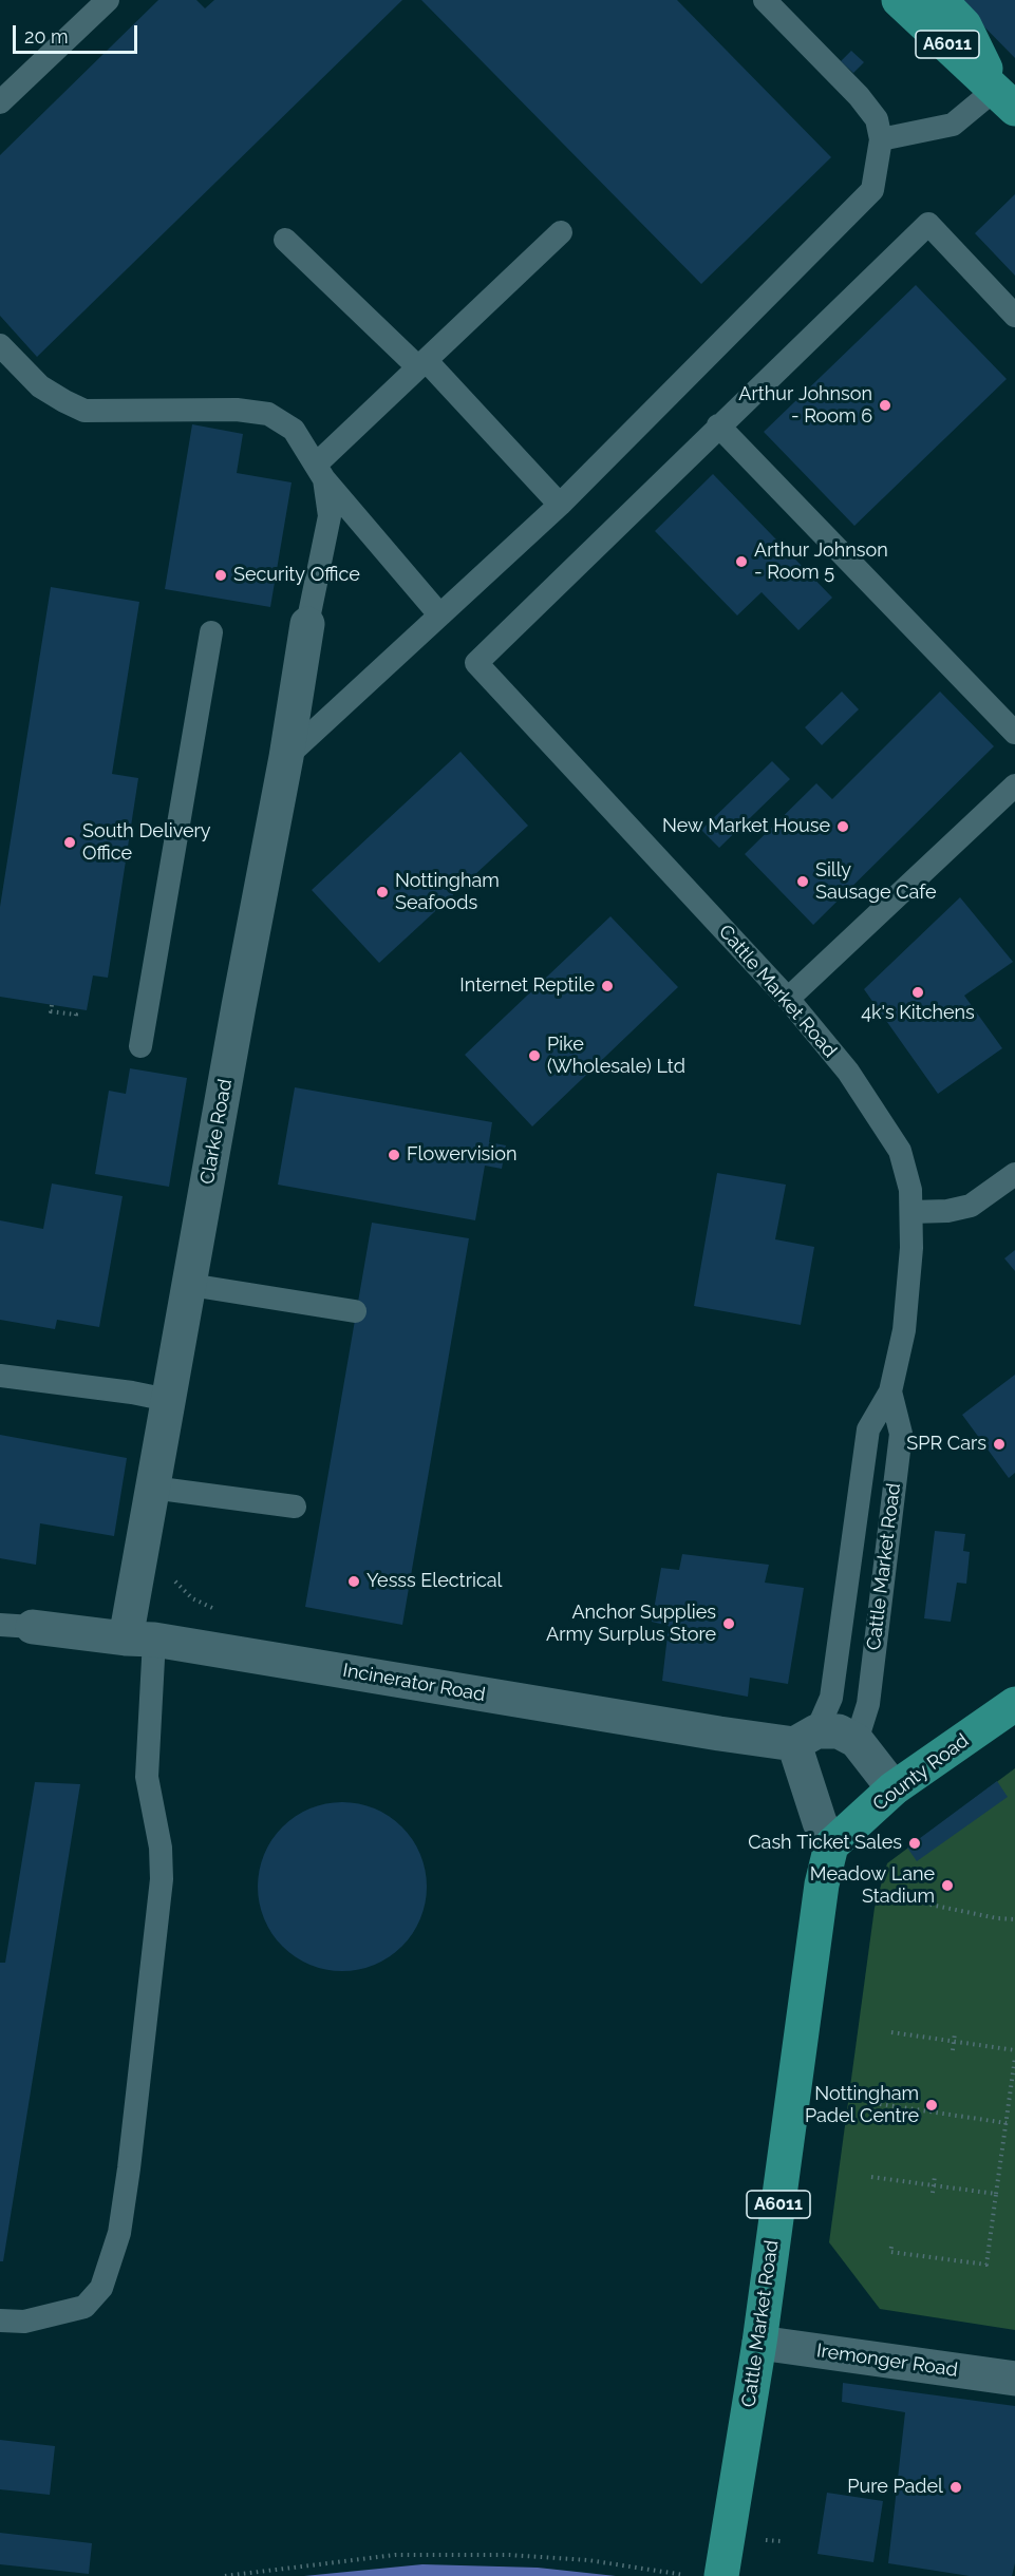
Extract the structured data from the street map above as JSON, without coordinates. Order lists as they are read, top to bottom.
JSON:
{
  "streets": {
    "highway": ["A6011", "Cattle Market Road", "County Road"],
    "street": ["Clarke Road", "Incinerator Road", "Iremonger Road"]
  },
  "crossings": [
    ["Cattle Market Road", "Incinerator Road"],
    ["Cattle Market Road", "County Road"],
    ["Cattle Market Road", "Iremonger Road"],
    ["Clarke Road", "Incinerator Road"]
  ],
  "places": [
    "Arthur Johnson - Room 6",
    "Arthur Johnson - Room 5",
    "Security Office",
    "New Market House",
    "South Delivery Office",
    "Silly Sausage Cafe",
    "Nottingham Seafoods",
    "Internet Reptile",
    "4k's Kitchens",
    "Pike (Wholesale) Ltd",
    "Flowervision",
    "SPR Cars",
    "Yesss Electrical",
    "Anchor Supplies Army Surplus Store",
    "Cash Ticket Sales",
    "Meadow Lane Stadium",
    "Nottingham Padel Centre",
    "Pure Padel"
  ],
  "scale_bar": "20 m"
}
